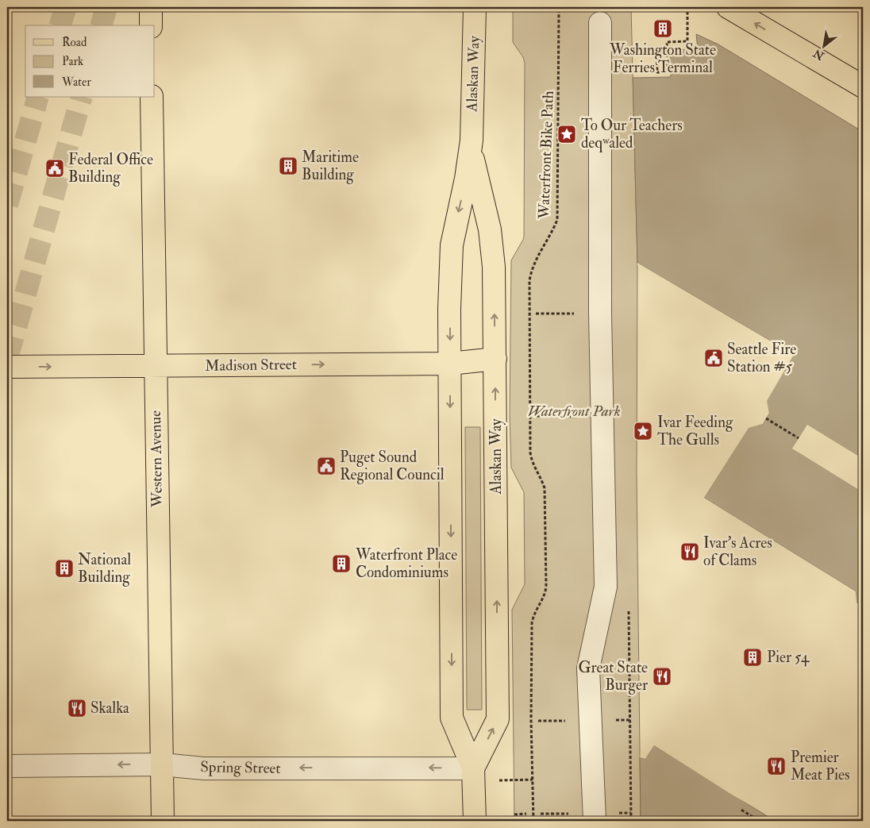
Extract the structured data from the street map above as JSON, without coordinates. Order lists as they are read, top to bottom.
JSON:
{
  "streets": {
    "main road": ["Alaskan Way", "Madison Street", "Western Avenue"],
    "street": ["Spring Street"],
    "path": ["Waterfront Bike Path"]
  },
  "crossings": [
    ["Alaskan Way", "Madison Street"],
    ["Alaskan Way", "Spring Street"],
    ["Madison Street", "Western Avenue"],
    ["Western Avenue", "Spring Street"]
  ],
  "one_way": ["Madison Street", "Spring Street"],
  "parks": ["Waterfront Park"],
  "places": {
    "building": [
      "Washington State Ferries Terminal",
      "Maritime Building",
      "Waterfront Place Condominiums",
      "National Building",
      "Pier 54"
    ],
    "place": ["To Our Teachers deqʷaled", "Ivar Feeding The Gulls"],
    "public building": ["Federal Office Building", "Seattle Fire Station #5", "Puget Sound Regional Council"],
    "restaurant": [
      "Ivar's Acres of Clams",
      "Great State Burger",
      "Skalka",
      "Premier Meat Pies"
    ]
  },
  "legend": ["Road", "Park", "Water"],
  "north": "bottom left"
}
